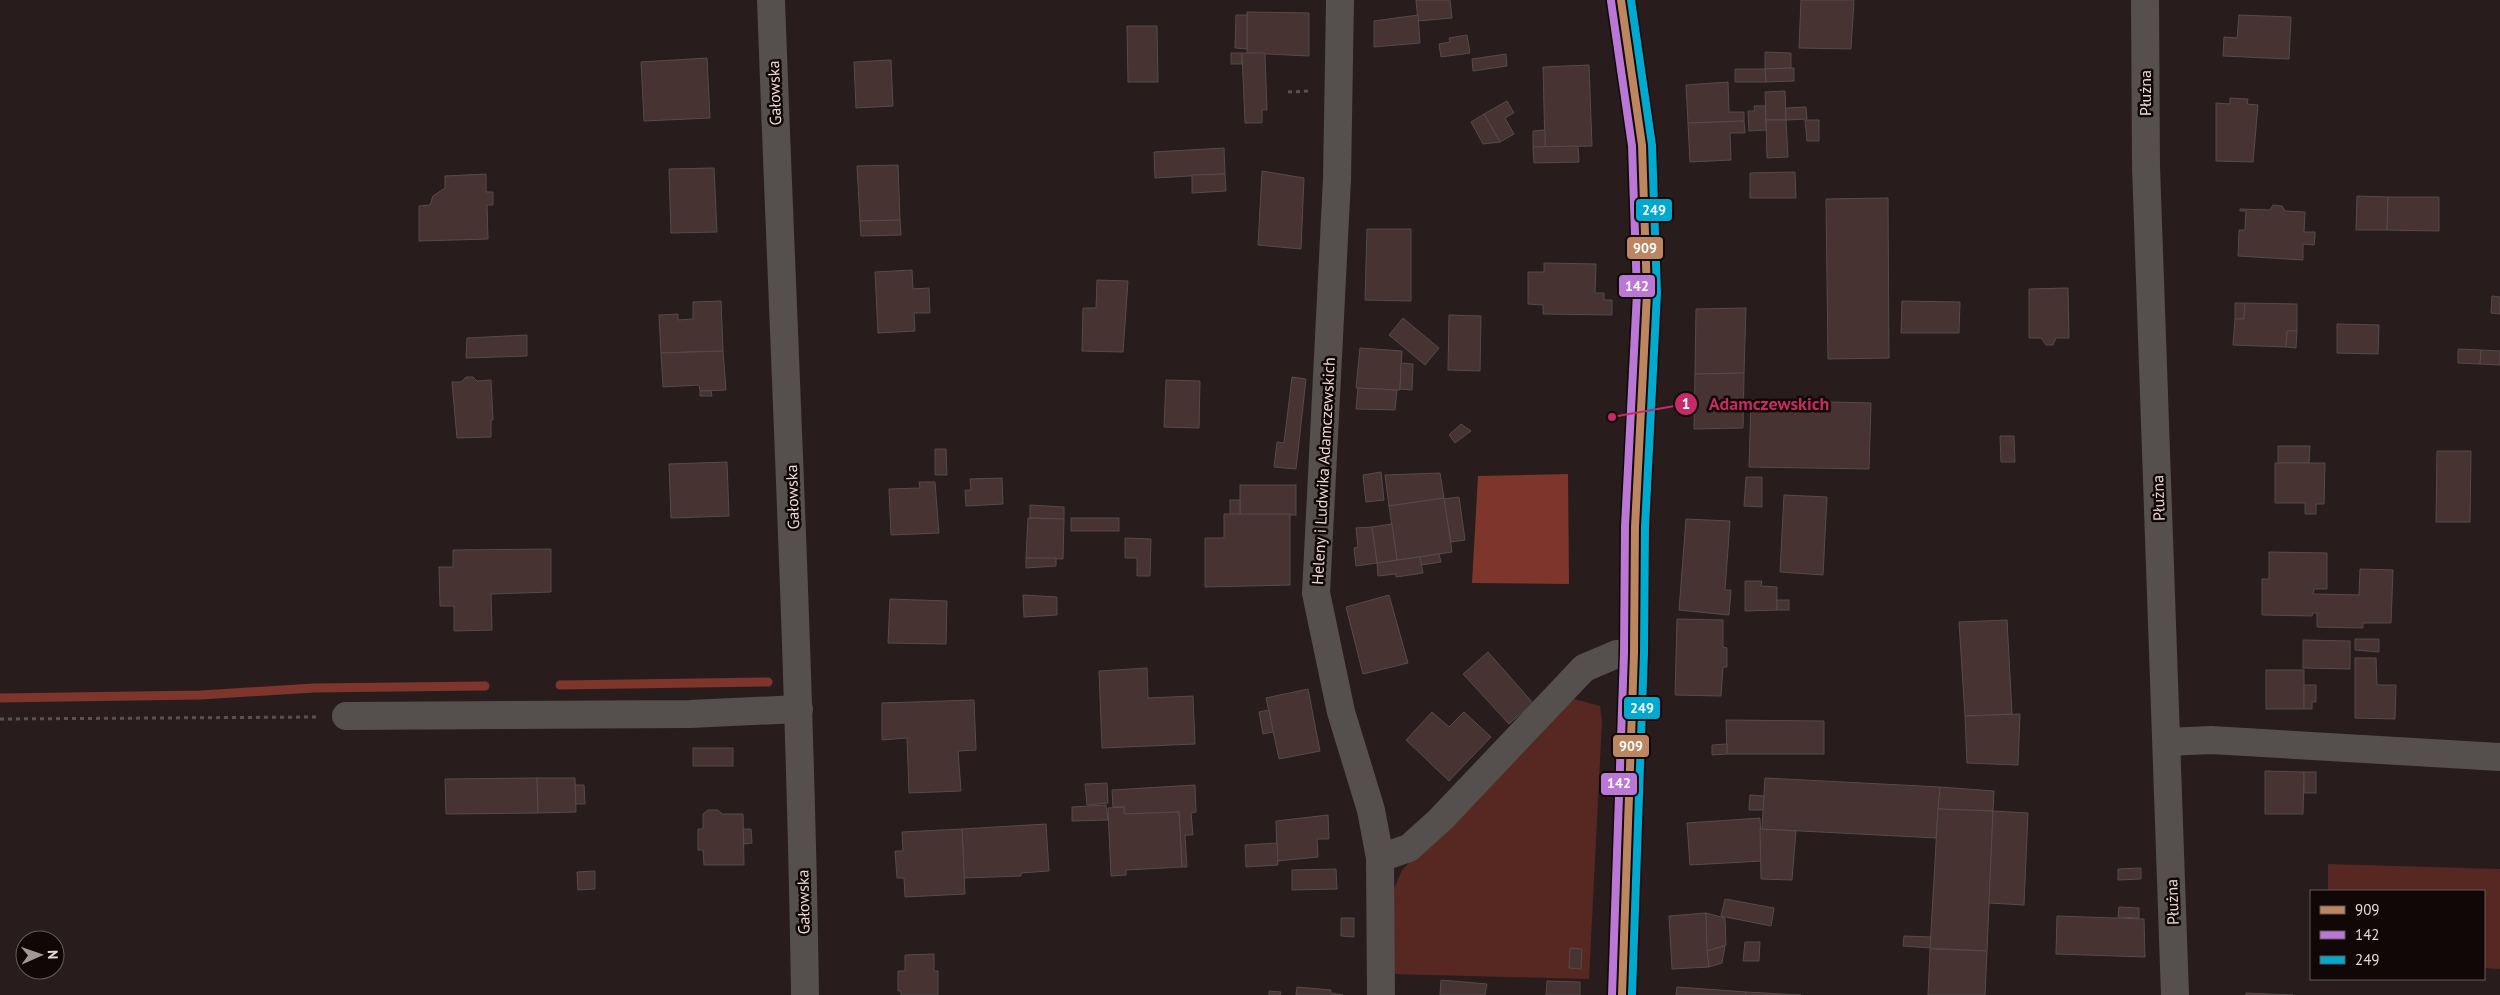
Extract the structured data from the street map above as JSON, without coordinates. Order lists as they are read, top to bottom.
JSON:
{
  "streets": {
    "street": ["Gałowska", "Płużna", "Heleny i Ludwika Adamczewskich"]
  },
  "places": ["Adamczewskich"],
  "lines": ["transit line 909", "transit line 249", "transit line 142"],
  "legend": ["909", "142", "249"],
  "north": "right"
}
